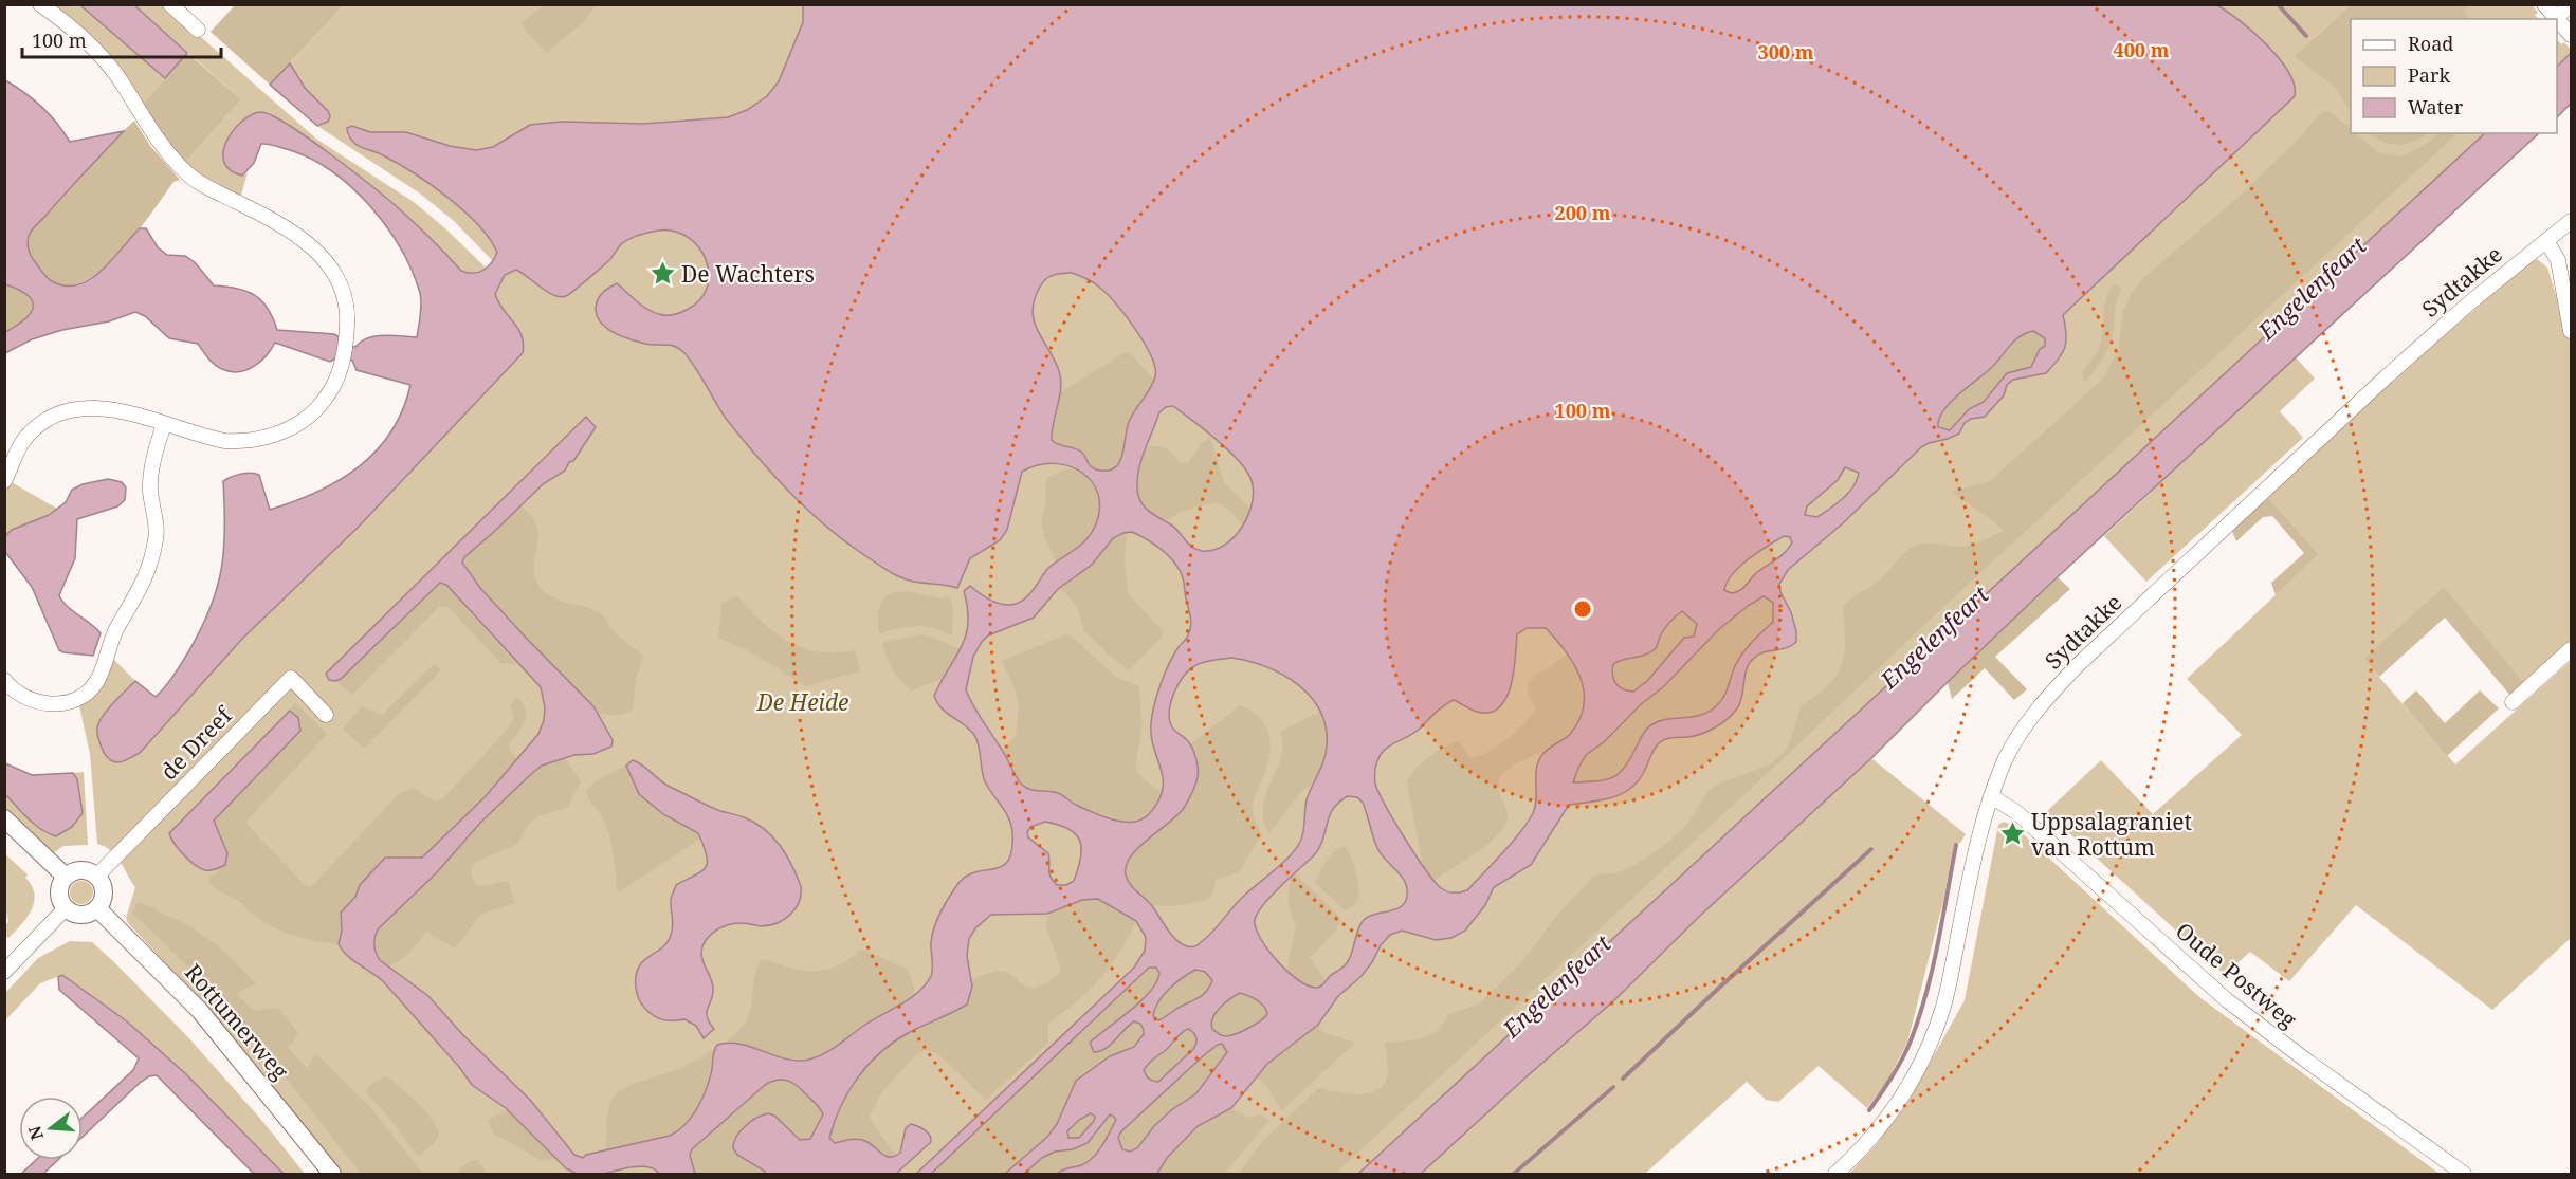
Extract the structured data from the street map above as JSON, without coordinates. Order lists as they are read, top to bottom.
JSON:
{
  "streets": {
    "main road": ["Rottumerweg"],
    "street": ["Sydtakke", "de Dreef", "Oude Postweg"]
  },
  "crossings": [
    ["Sydtakke", "Oude Postweg"],
    ["de Dreef", "Rottumerweg"]
  ],
  "water": ["Engelenfeart"],
  "parks": ["De Heide"],
  "places": {
    "place": ["De Wachters", "Uppsalagraniet van Rottum"]
  },
  "legend": ["Road", "Park", "Water"],
  "scale_bar": "100 m",
  "north": "left",
  "rings": [
    "400 m",
    "300 m",
    "200 m",
    "100 m"
  ]
}
